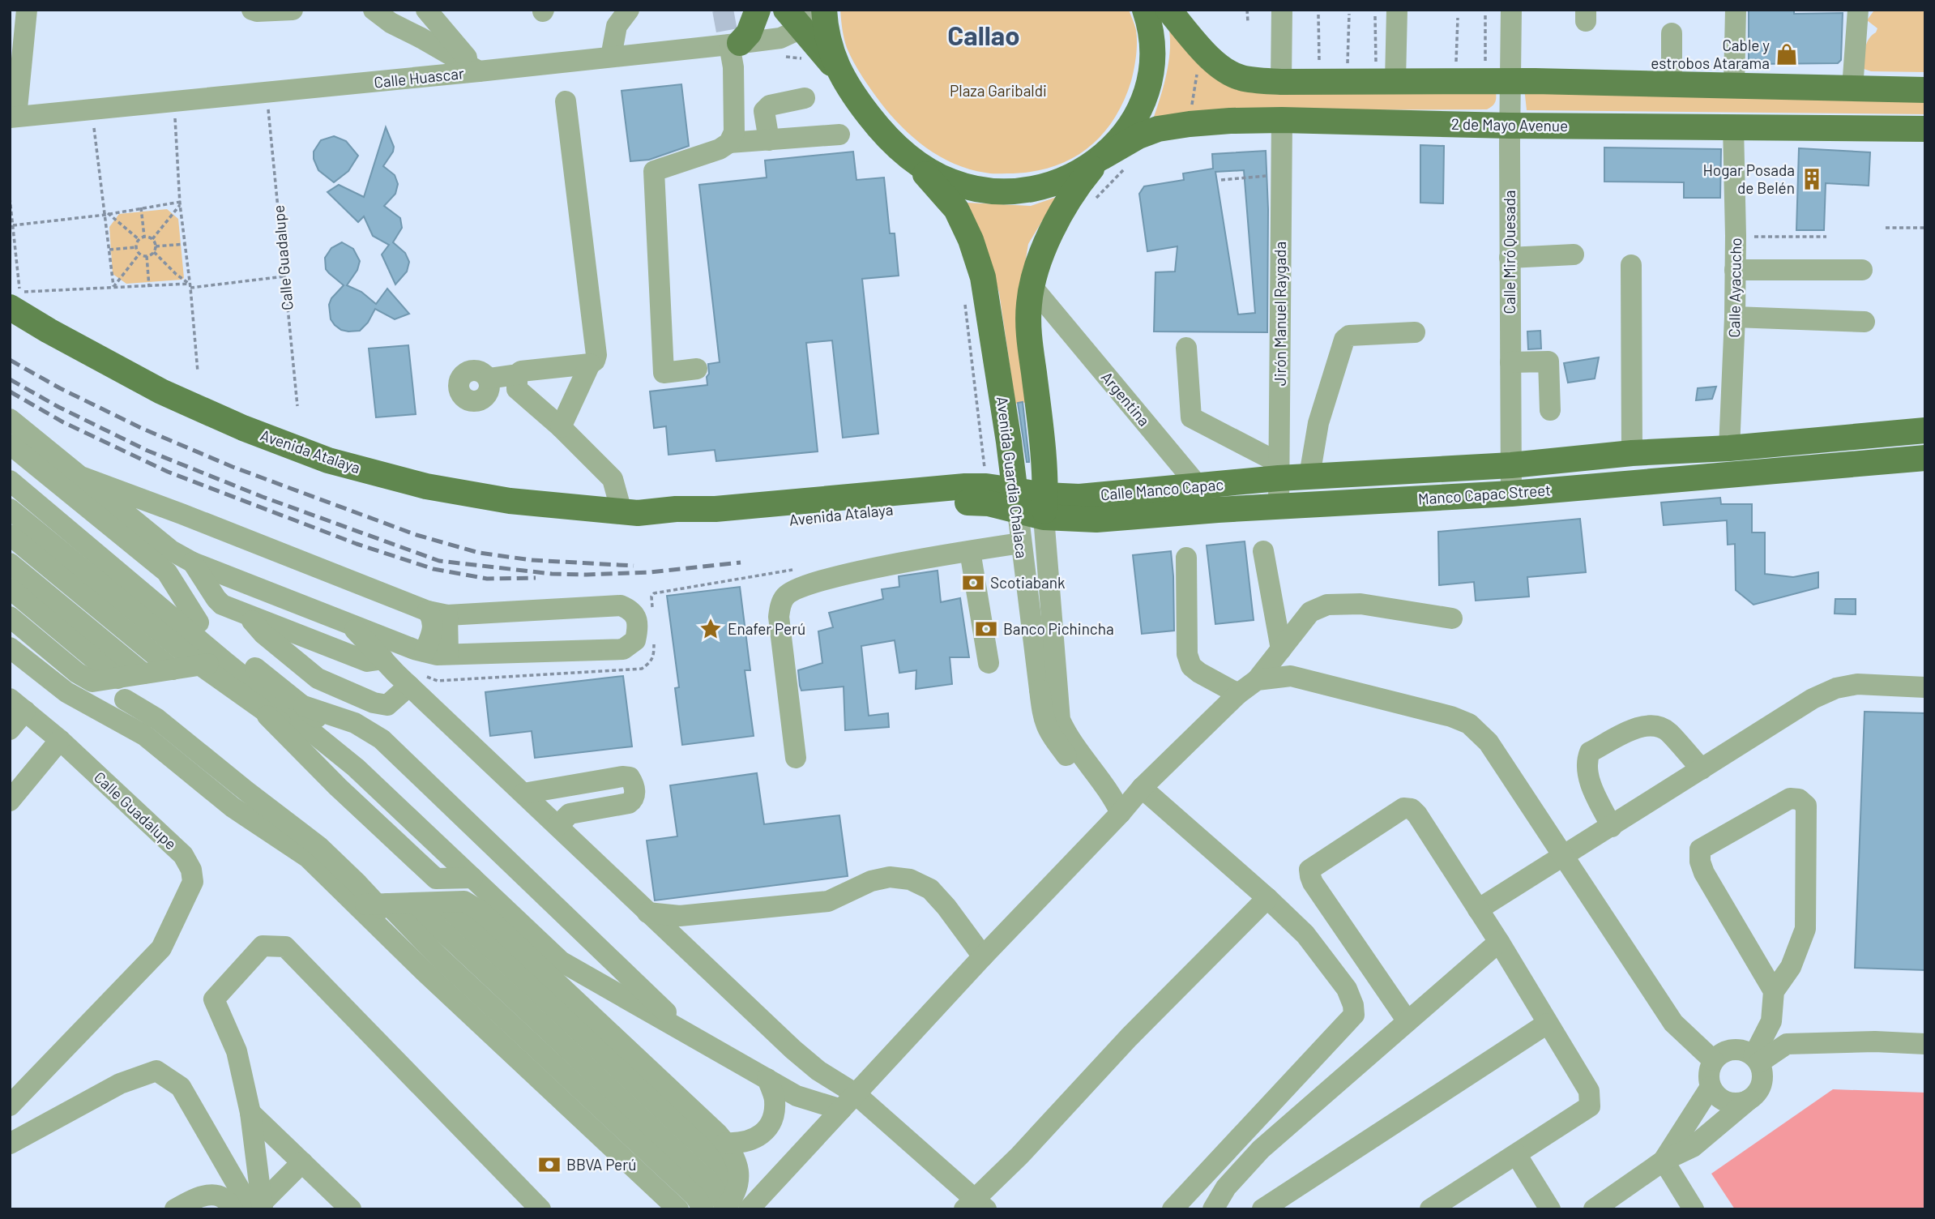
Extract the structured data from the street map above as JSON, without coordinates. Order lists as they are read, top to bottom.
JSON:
{
  "streets": {
    "main road": [
      "2 de Mayo Avenue",
      "Avenida Atalaya",
      "Avenida Guardia Chalaca",
      "Calle Manco Capac",
      "Manco Capac Street"
    ],
    "street": [
      "Calle Huascar",
      "Calle Miró Quesada",
      "Calle Guadalupe",
      "Calle Ayacucho",
      "Jirón Manuel Raygada",
      "Argentina"
    ]
  },
  "crossings": [
    ["2 de Mayo Avenue", "Calle Miró Quesada"],
    ["2 de Mayo Avenue", "Calle Ayacucho"],
    ["2 de Mayo Avenue", "Jirón Manuel Raygada"],
    ["2 de Mayo Avenue", "Avenida Guardia Chalaca"],
    ["Calle Miró Quesada", "Manco Capac Street"],
    ["Calle Ayacucho", "Manco Capac Street"],
    ["Jirón Manuel Raygada", "Calle Manco Capac"],
    ["Jirón Manuel Raygada", "Manco Capac Street"],
    ["Argentina", "Avenida Guardia Chalaca"],
    ["Argentina", "Calle Manco Capac"],
    ["Argentina", "Manco Capac Street"],
    ["Avenida Atalaya", "Avenida Guardia Chalaca"],
    ["Avenida Atalaya", "Calle Manco Capac"],
    ["Avenida Atalaya", "Manco Capac Street"],
    ["Avenida Guardia Chalaca", "Calle Manco Capac"],
    ["Avenida Guardia Chalaca", "Manco Capac Street"],
    ["Calle Manco Capac", "Manco Capac Street"]
  ],
  "districts": ["Callao"],
  "parks": ["Plaza Garibaldi"],
  "places": {
    "shop": ["Cable y estrobos Atarama"],
    "building": ["Hogar Posada de Belén"],
    "bank": ["Scotiabank", "Banco Pichincha", "BBVA Perú"],
    "place": ["Enafer Perú"]
  }
}
